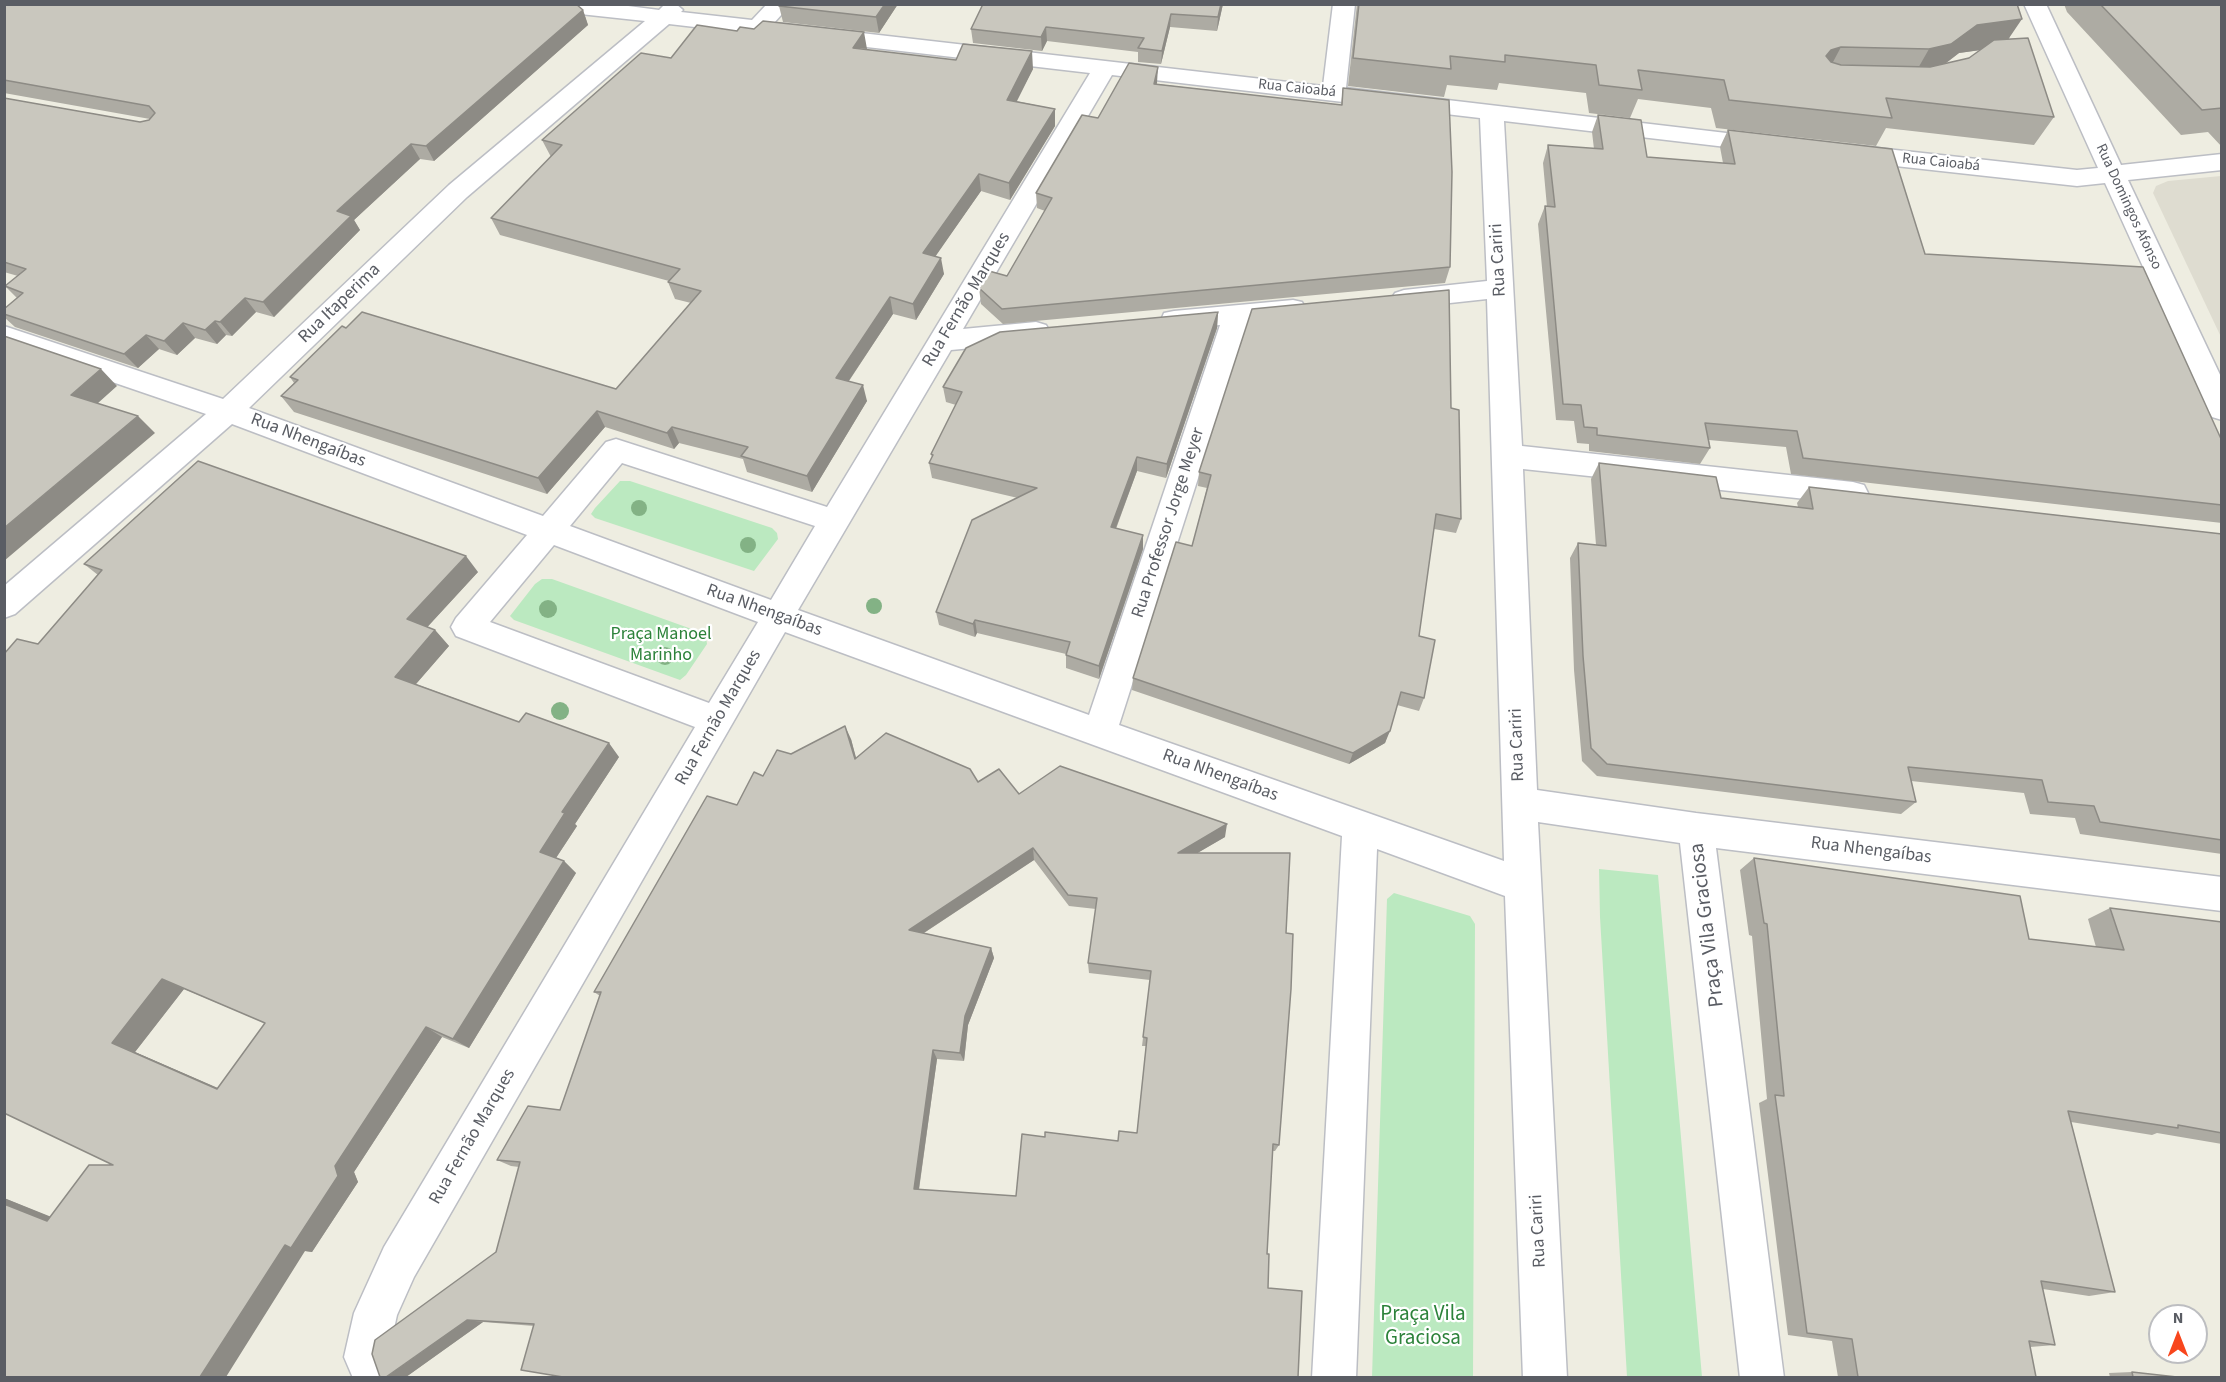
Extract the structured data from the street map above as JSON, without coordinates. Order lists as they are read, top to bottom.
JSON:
{
  "streets": {
    "street": [
      "Rua Caioabá",
      "Rua Domingos Afonso",
      "Rua Cariri",
      "Rua Fernão Marques",
      "Rua Itaperima",
      "Rua Nhengaíbas",
      "Rua Professor Jorge Meyer",
      "Praça Vila Graciosa"
    ]
  },
  "crossings": [
    ["Rua Caioabá", "Rua Domingos Afonso"],
    ["Rua Caioabá", "Rua Cariri"],
    ["Rua Caioabá", "Rua Fernão Marques"],
    ["Rua Caioabá", "Rua Itaperima"],
    ["Rua Cariri", "Rua Nhengaíbas"],
    ["Rua Fernão Marques", "Rua Nhengaíbas"],
    ["Rua Itaperima", "Rua Nhengaíbas"],
    ["Rua Nhengaíbas", "Rua Professor Jorge Meyer"],
    ["Rua Nhengaíbas", "Praça Vila Graciosa"]
  ],
  "parks": ["Praça Manoel Marinho", "Praça Vila Graciosa"],
  "north": "top"
}
